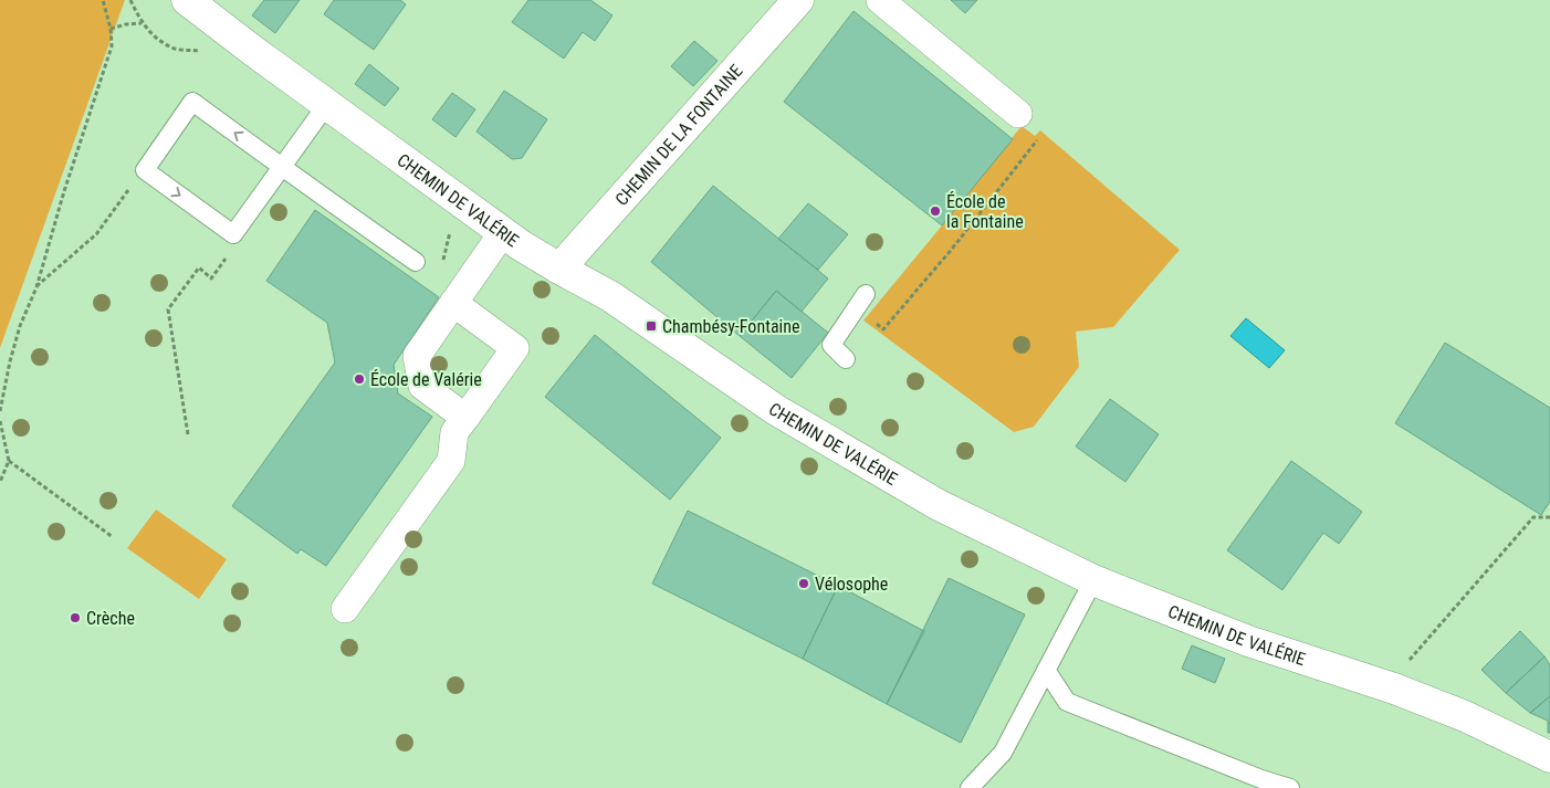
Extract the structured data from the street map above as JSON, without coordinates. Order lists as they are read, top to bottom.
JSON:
{
  "streets": {
    "street": ["CHEMIN DE LA FONTAINE", "CHEMIN DE VALÉRIE"]
  },
  "crossings": [
    ["CHEMIN DE LA FONTAINE", "CHEMIN DE VALÉRIE"]
  ],
  "places": {
    "other": [
      "École de la Fontaine",
      "École de Valérie",
      "Vélosophe",
      "Crèche"
    ],
    "transit": ["Chambésy-Fontaine"]
  }
}
